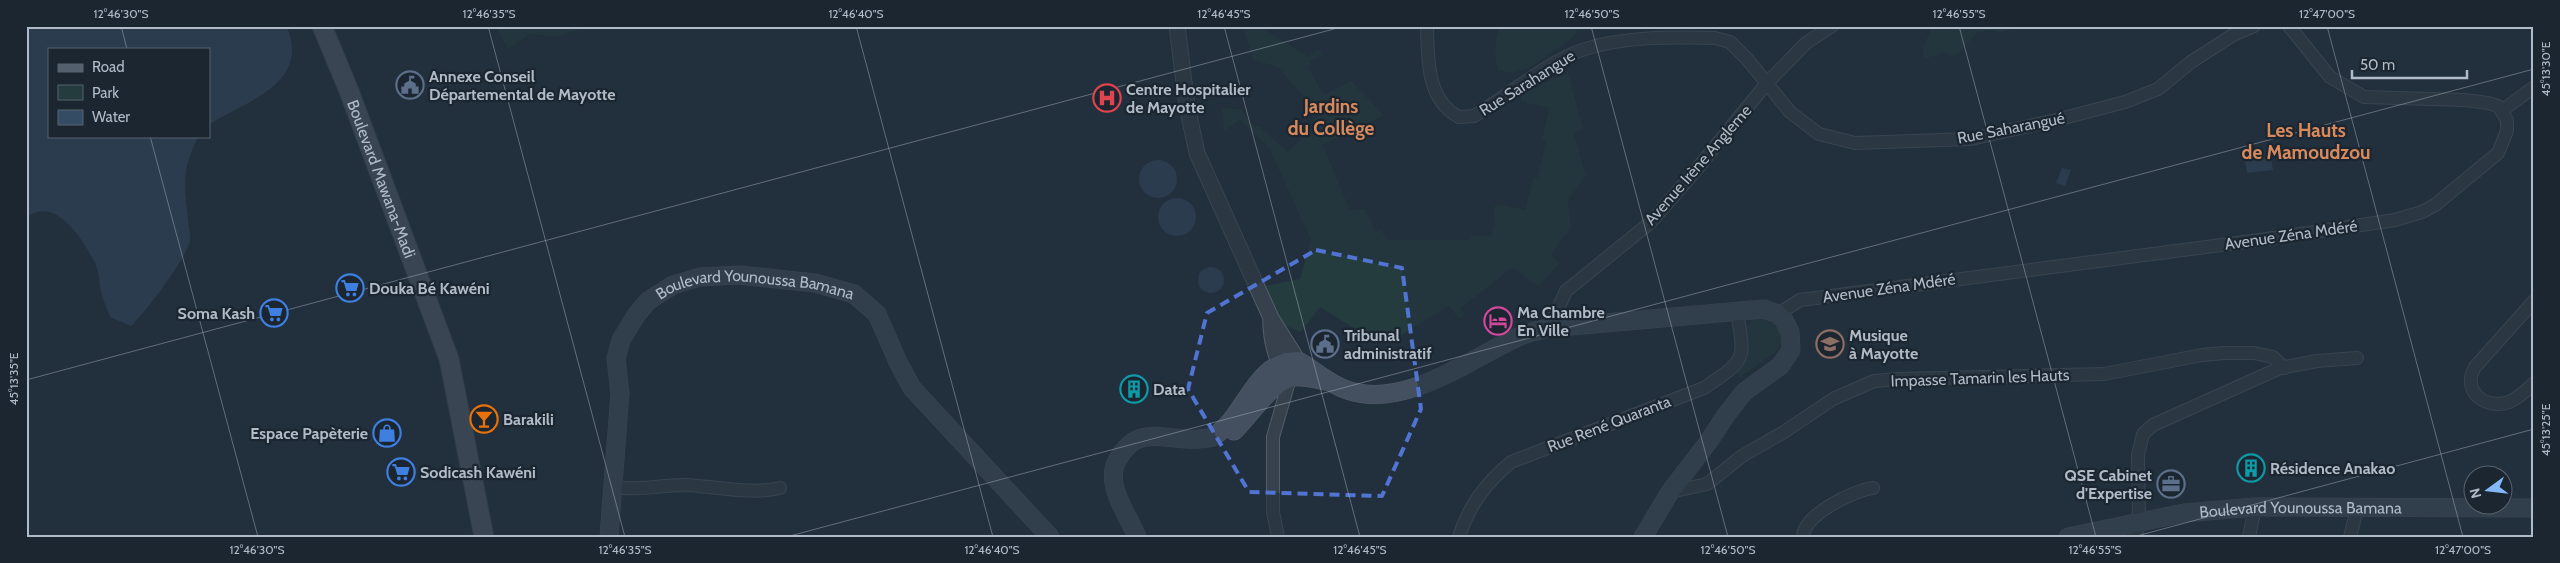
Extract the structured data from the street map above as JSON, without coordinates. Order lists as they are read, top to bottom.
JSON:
{
  "streets": {
    "main road": ["Boulevard Mawana-Madi", "Boulevard Younoussa Bamana"],
    "street": [
      "Rue Sarahangue",
      "Rue Saharangué",
      "Avenue Irène Angleme",
      "Avenue Zéna Mdéré",
      "Impasse Tamarin les Hauts",
      "Rue René Quaranta"
    ]
  },
  "crossings": [
    ["Rue Sarahangue", "Rue Saharangué"],
    ["Rue Sarahangue", "Avenue Irène Angleme"],
    ["Rue Saharangué", "Avenue Irène Angleme"]
  ],
  "districts": ["Jardins du Collège", "Les Hauts de Mamoudzou"],
  "places": {
    "public building": ["Annexe Conseil Départemental de Mayotte", "Tribunal administratif"],
    "hospital": ["Centre Hospitalier de Mayotte"],
    "supermarket": ["Douka Bé Kawéni", "Soma Kash", "Sodicash Kawéni"],
    "hotel": ["Ma Chambre En Ville"],
    "school or university": ["Musique à Mayotte"],
    "building": ["Data", "Résidence Anakao"],
    "bar": ["Barakili"],
    "shop": ["Espace Papèterie"],
    "office": ["QSE Cabinet d'Expertise"]
  },
  "legend": ["Road", "Park", "Water"],
  "scale_bar": "50 m",
  "north": "left",
  "coordinates": [
    "12°46'30\"S",
    "12°46'35\"S",
    "12°46'40\"S",
    "12°46'45\"S",
    "12°46'50\"S",
    "12°46'55\"S",
    "12°47'00\"S",
    "45°13'30\"E",
    "45°13'35\"E",
    "45°13'25\"E"
  ]
}
